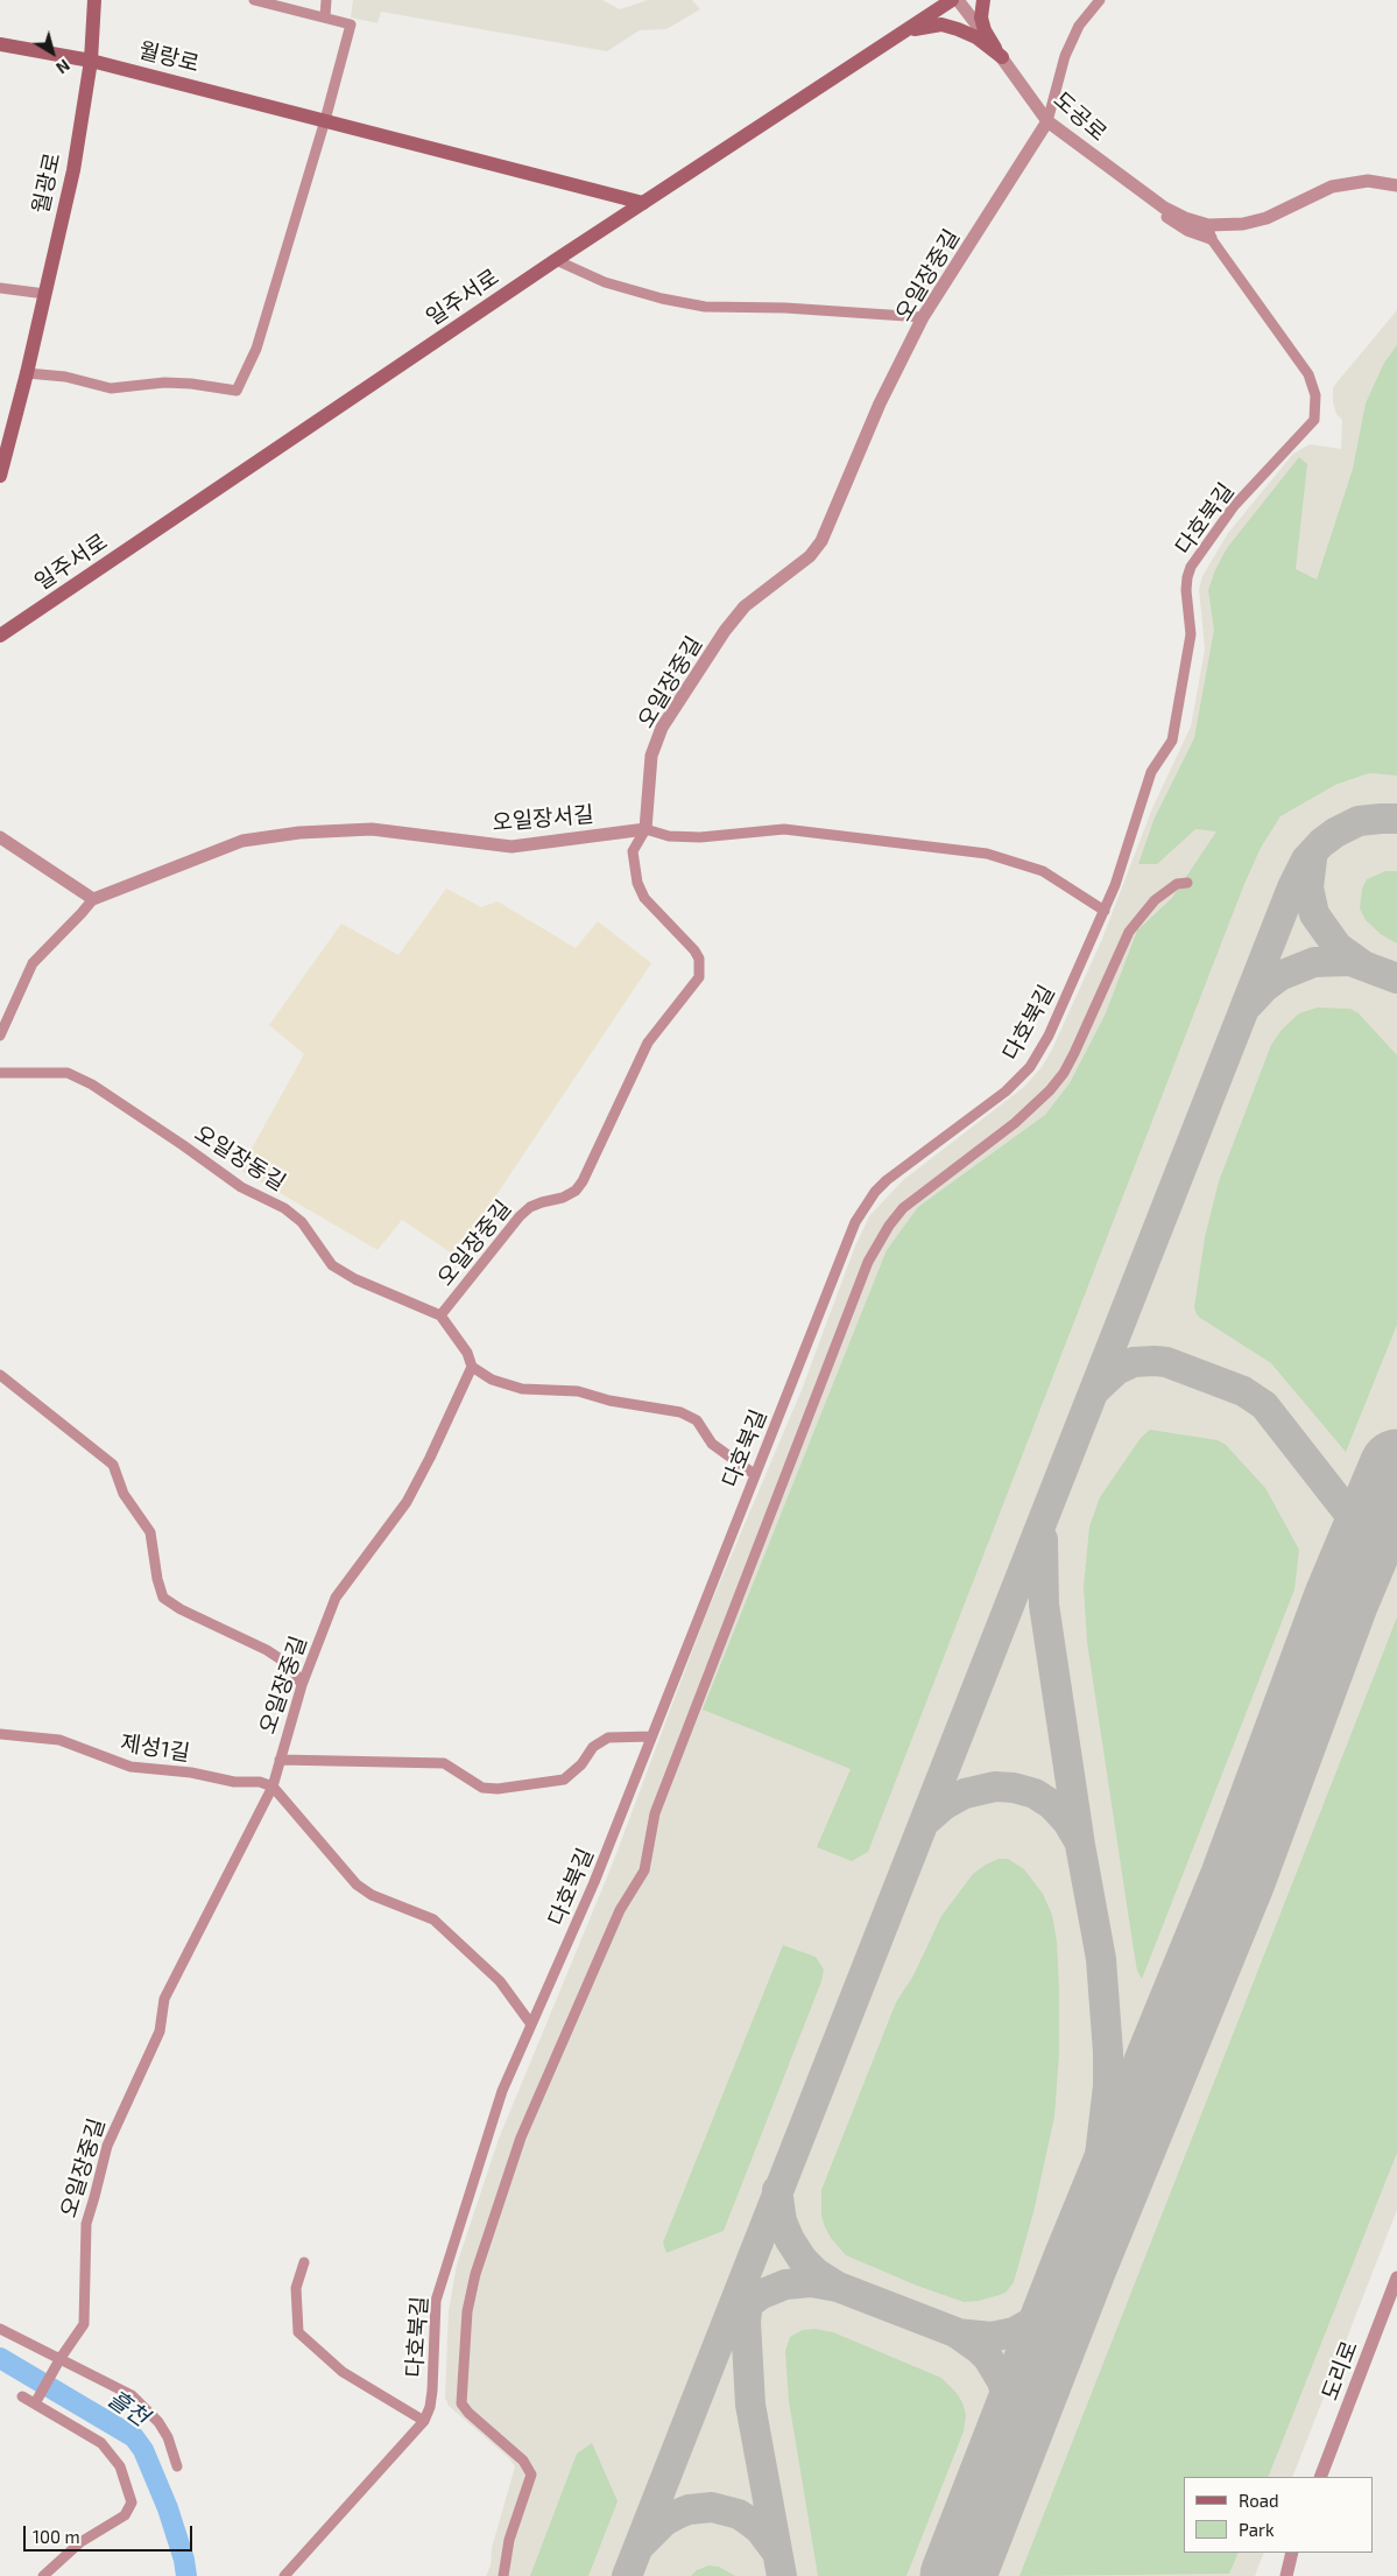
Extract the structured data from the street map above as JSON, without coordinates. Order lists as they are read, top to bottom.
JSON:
{
  "streets": {
    "main road": ["월랑로", "월광로", "일주서로"],
    "street": [
      "도공로",
      "오일장중길",
      "다호북길",
      "오일장서길",
      "오일장동길",
      "제성1길",
      "도리로"
    ]
  },
  "crossings": [
    ["월랑로", "월광로"],
    ["월랑로", "일주서로"],
    ["도공로", "오일장중길"],
    ["도공로", "다호북길"],
    ["오일장중길", "오일장서길"],
    ["오일장중길", "오일장동길"],
    ["오일장중길", "제성1길"],
    ["다호북길", "오일장서길"]
  ],
  "water": ["흘천"],
  "legend": ["Road", "Park"],
  "scale_bar": "100 m",
  "north": "bottom right"
}
